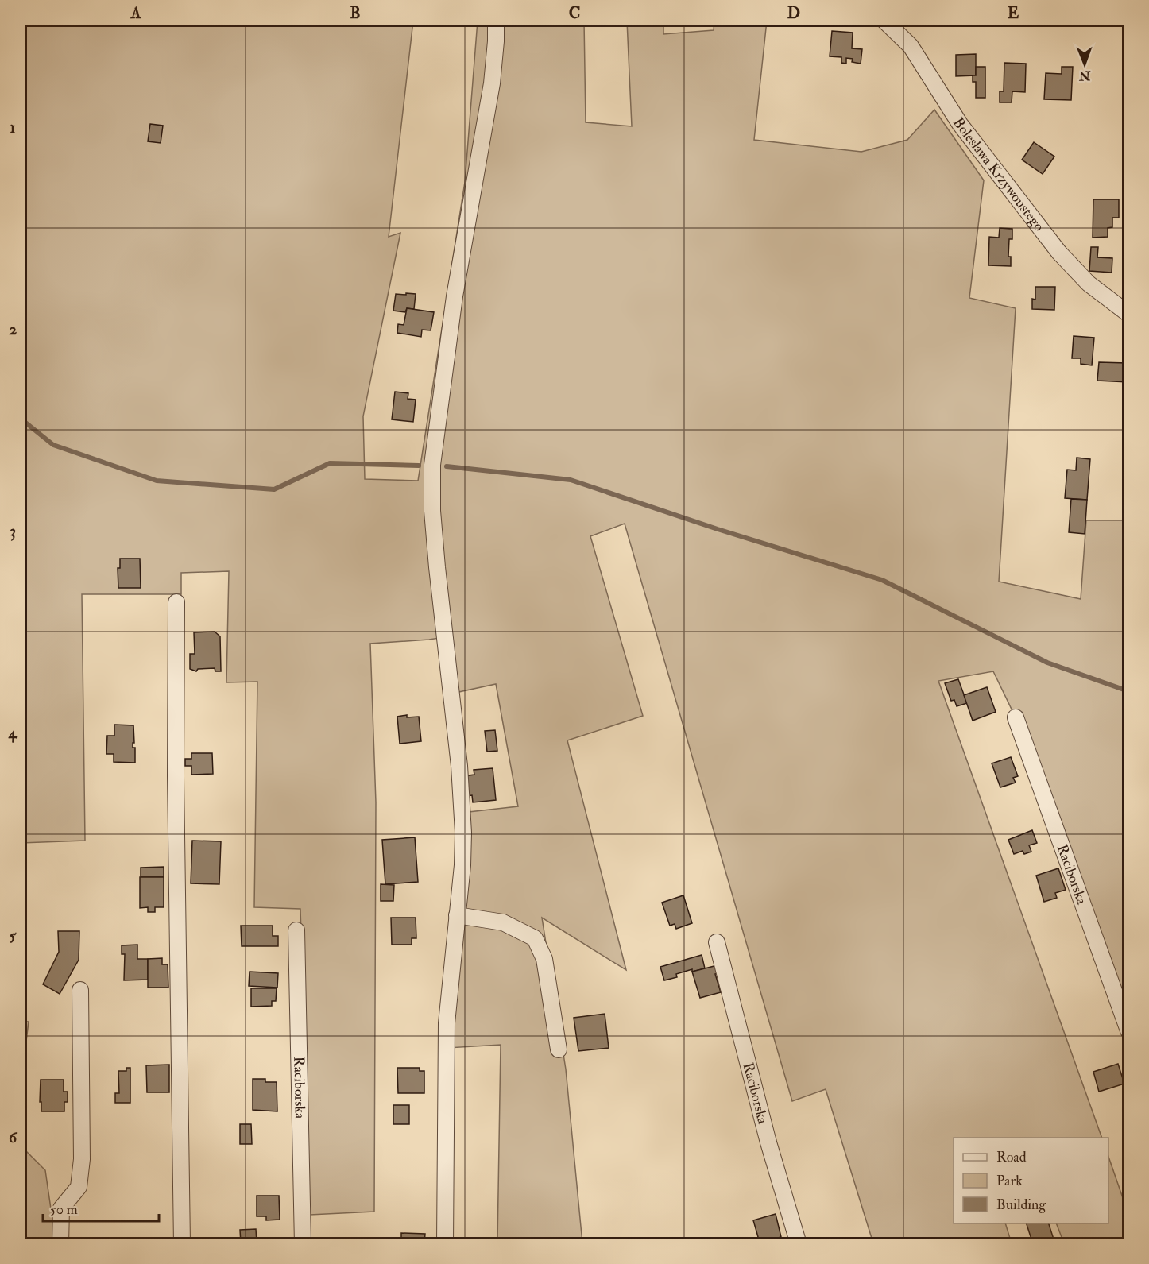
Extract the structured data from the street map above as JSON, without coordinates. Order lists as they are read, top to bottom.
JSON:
{
  "streets": {
    "street": ["Bolesława Krzywoustego", "Raciborska"]
  },
  "legend": ["Road", "Park", "Building"],
  "scale_bar": "50 m",
  "north": "bottom",
  "grid": {
    "columns": [
      "A",
      "B",
      "C",
      "D",
      "E"
    ],
    "rows": [
      "1",
      "2",
      "3",
      "4",
      "5",
      "6"
    ]
  }
}
